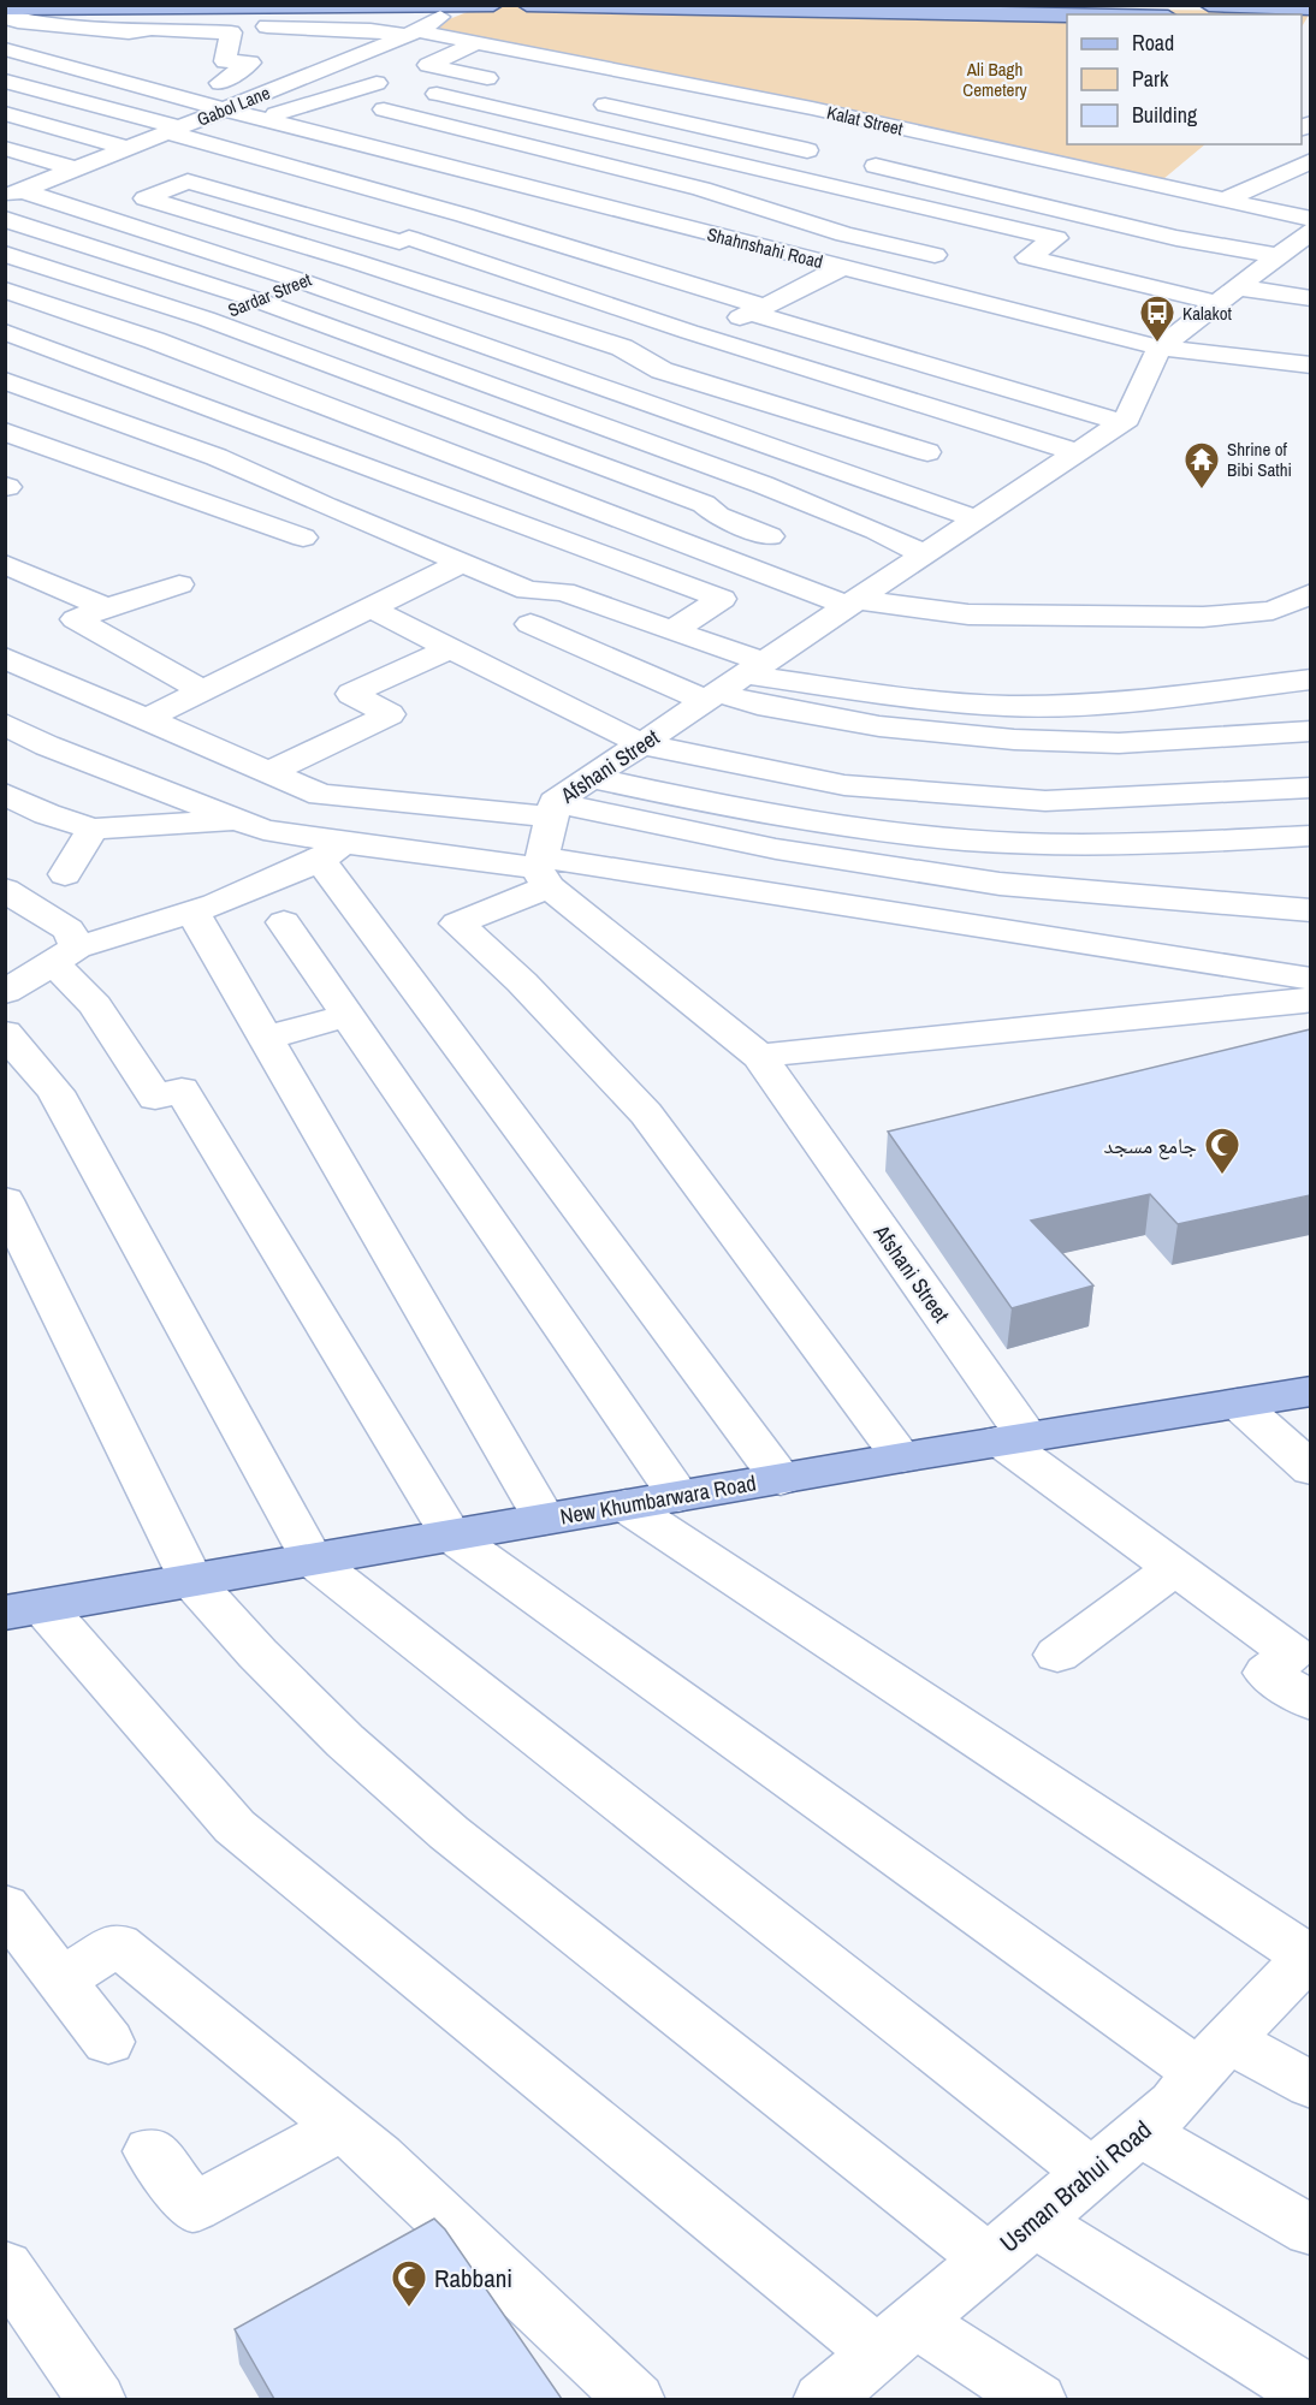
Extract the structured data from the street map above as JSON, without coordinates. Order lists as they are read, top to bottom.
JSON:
{
  "streets": {
    "main road": ["New Khumbarwara Road"],
    "street": [
      "Gabol Lane",
      "Kalat Street",
      "Shahnshahi Road",
      "Sardar Street",
      "Afshani Street",
      "Usman Brahui Road"
    ]
  },
  "crossings": [
    ["Gabol Lane", "Kalat Street"],
    ["Gabol Lane", "Shahnshahi Road"],
    ["Shahnshahi Road", "Sardar Street"],
    ["Shahnshahi Road", "Afshani Street"],
    ["Afshani Street", "New Khumbarwara Road"]
  ],
  "parks": ["Ali Bagh Cemetery"],
  "places": {
    "bus stop": ["Kalakot"],
    "temple": ["Shrine of Bibi Sathi"],
    "mosque": ["جامع مسجد", "Rabbani"]
  },
  "legend": ["Road", "Park", "Building"]
}
